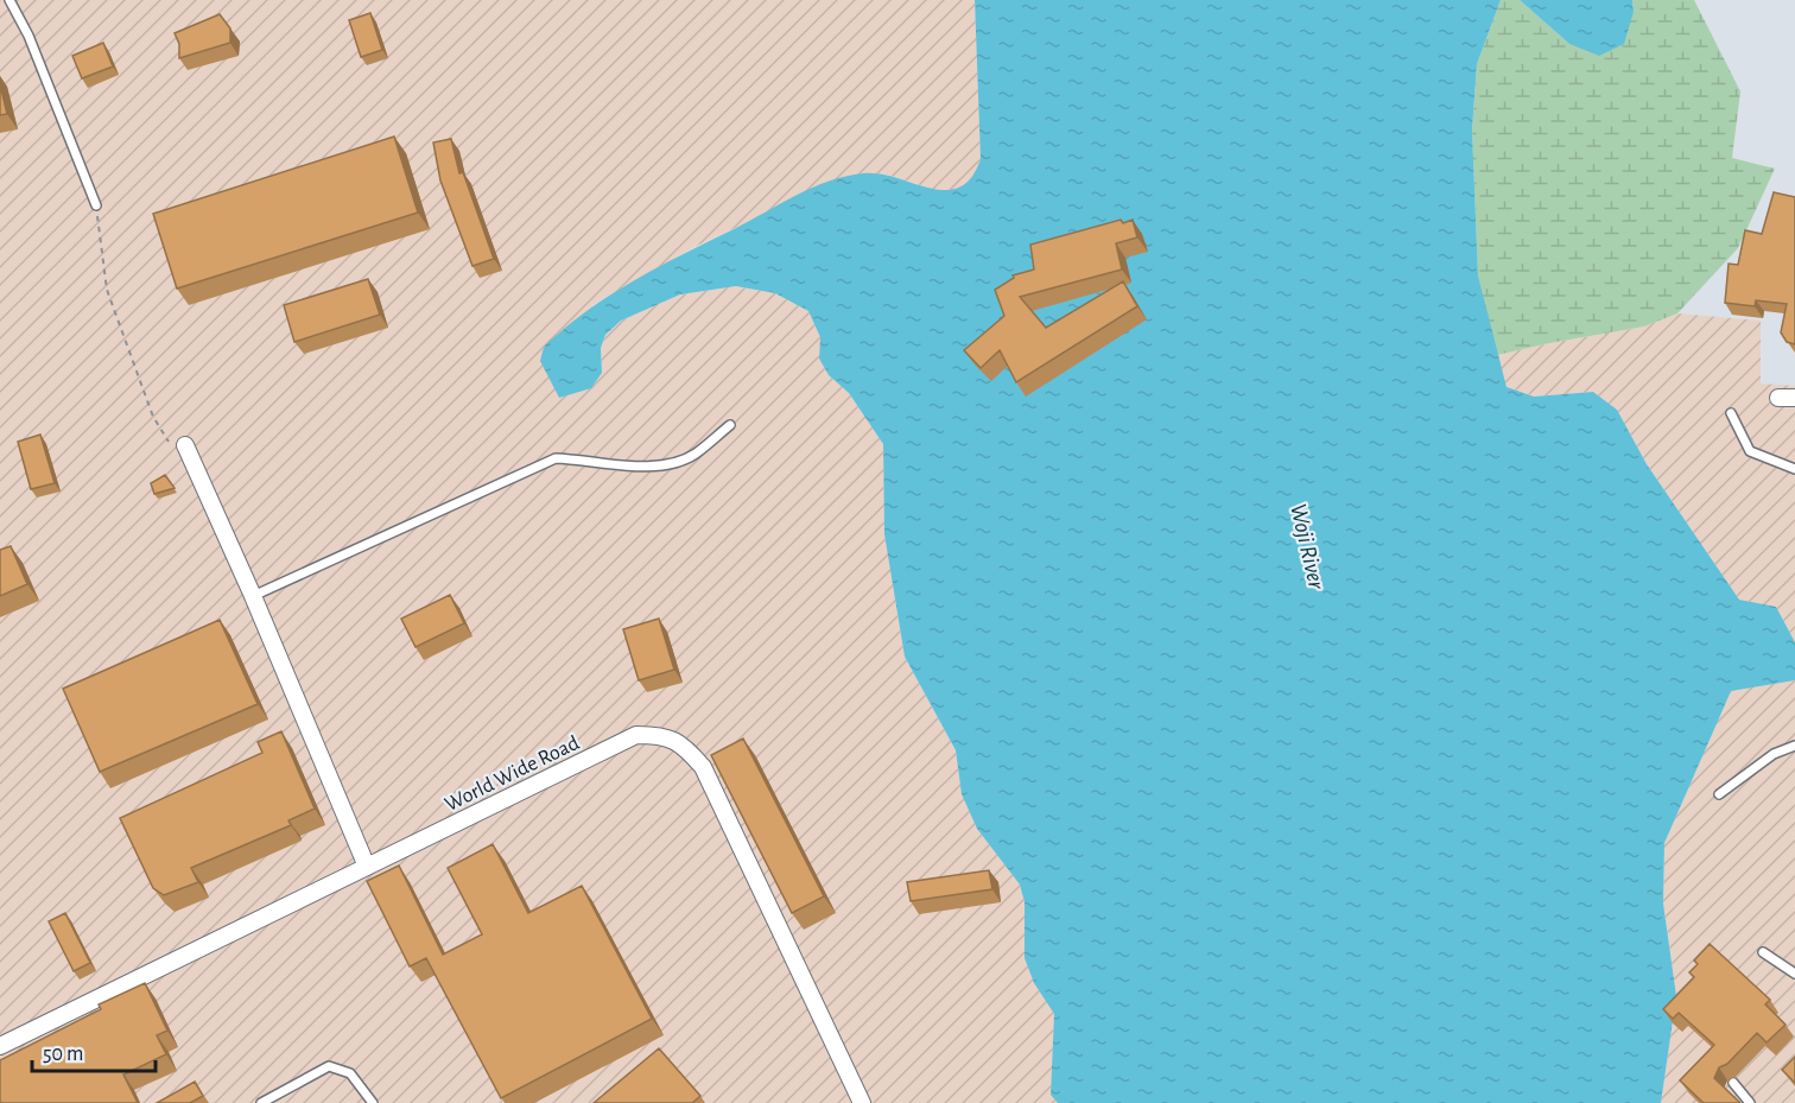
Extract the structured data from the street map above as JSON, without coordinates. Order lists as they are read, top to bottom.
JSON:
{
  "streets": {
    "street": ["World Wide Road"]
  },
  "water": ["Woji River"],
  "scale_bar": "50 m"
}
